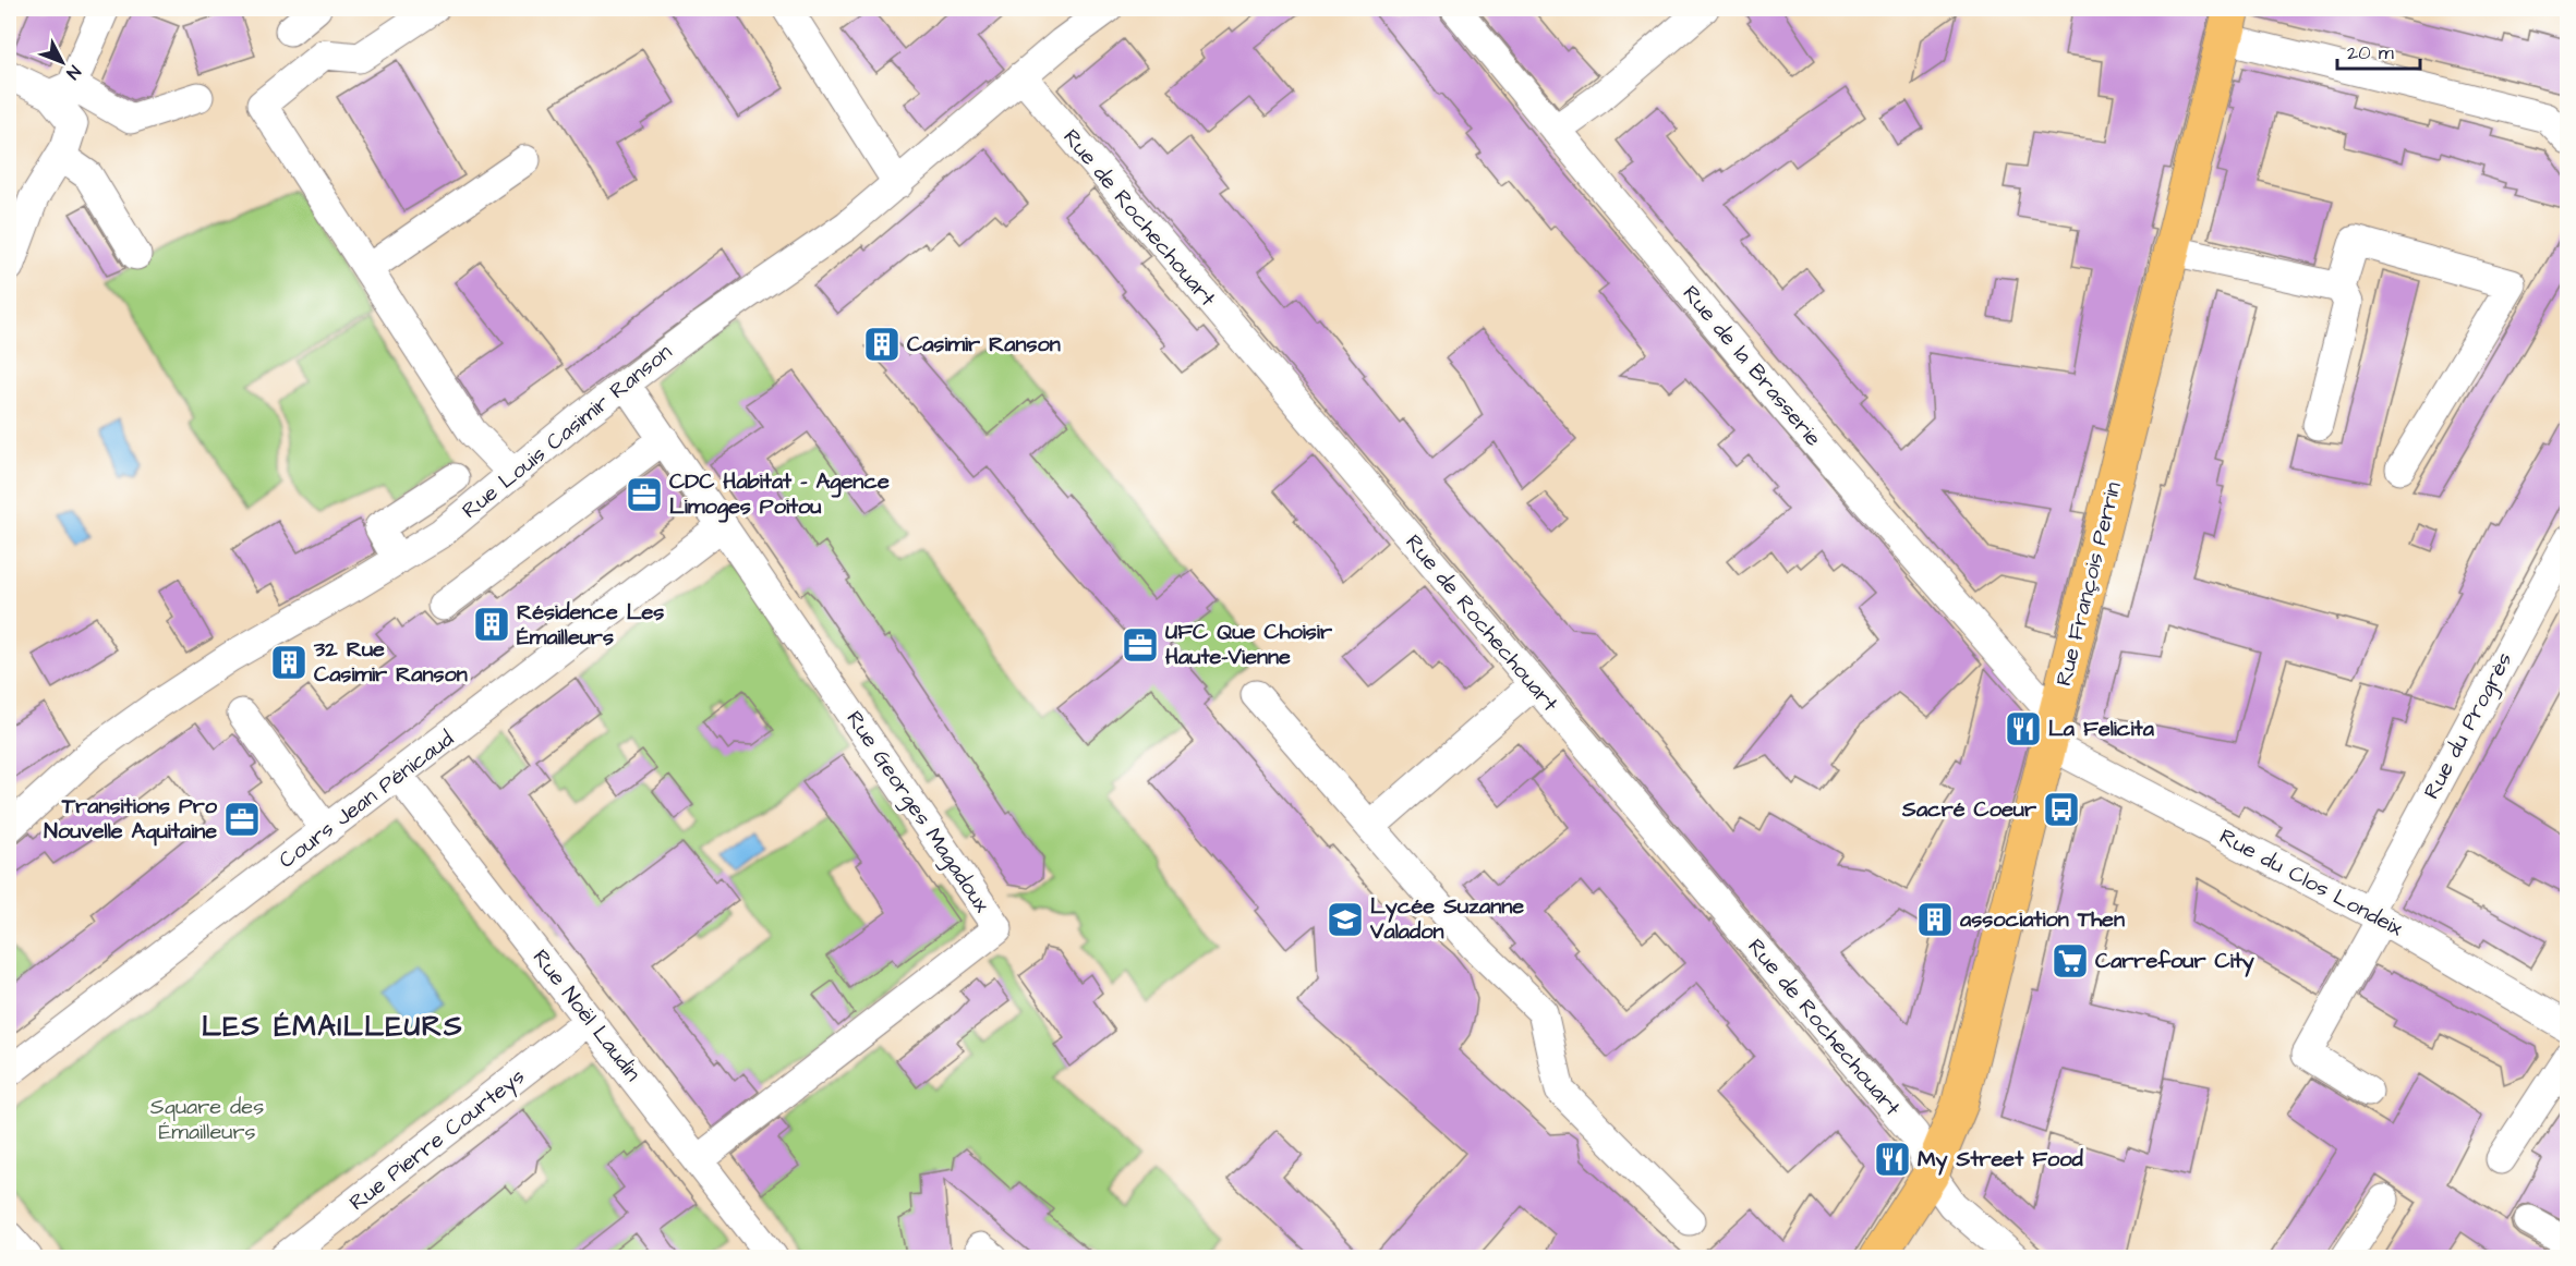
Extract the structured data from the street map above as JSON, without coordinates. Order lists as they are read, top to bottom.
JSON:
{
  "streets": {
    "main road": ["Rue François Perrin"],
    "street": [
      "Rue de Rochechouart",
      "Rue de la Brasserie",
      "Rue Louis Casimir Ranson",
      "Rue du Progrès",
      "Cours Jean Pénicaud",
      "Rue Georges Magadoux",
      "Rue du Clos Londeix",
      "Rue Noël Laudin",
      "Rue Pierre Courteys"
    ]
  },
  "crossings": [
    ["Rue de Rochechouart", "Rue Louis Casimir Ranson"],
    ["Rue de Rochechouart", "Rue François Perrin"],
    ["Rue de la Brasserie", "Rue François Perrin"],
    ["Rue de la Brasserie", "Rue du Clos Londeix"],
    ["Rue Louis Casimir Ranson", "Rue Georges Magadoux"],
    ["Rue François Perrin", "Rue du Clos Londeix"],
    ["Rue du Progrès", "Rue du Clos Londeix"],
    ["Cours Jean Pénicaud", "Rue Georges Magadoux"],
    ["Cours Jean Pénicaud", "Rue Noël Laudin"],
    ["Rue Georges Magadoux", "Rue Noël Laudin"],
    ["Rue Noël Laudin", "Rue Pierre Courteys"]
  ],
  "districts": ["LES ÉMAILLEURS"],
  "parks": ["Square des Émailleurs"],
  "places": {
    "building": [
      "Casimir Ranson",
      "Résidence Les Émailleurs",
      "32 Rue Casimir Ranson",
      "association Then"
    ],
    "office": ["CDC Habitat - Agence Limoges Poitou", "UFC Que Choisir Haute-Vienne", "Transitions Pro Nouvelle Aquitaine"],
    "restaurant": ["La Felicita", "My Street Food"],
    "bus stop": ["Sacré Coeur"],
    "school or university": ["Lycée Suzanne Valadon"],
    "supermarket": ["Carrefour City"]
  },
  "scale_bar": "20 m",
  "north": "bottom right"
}
